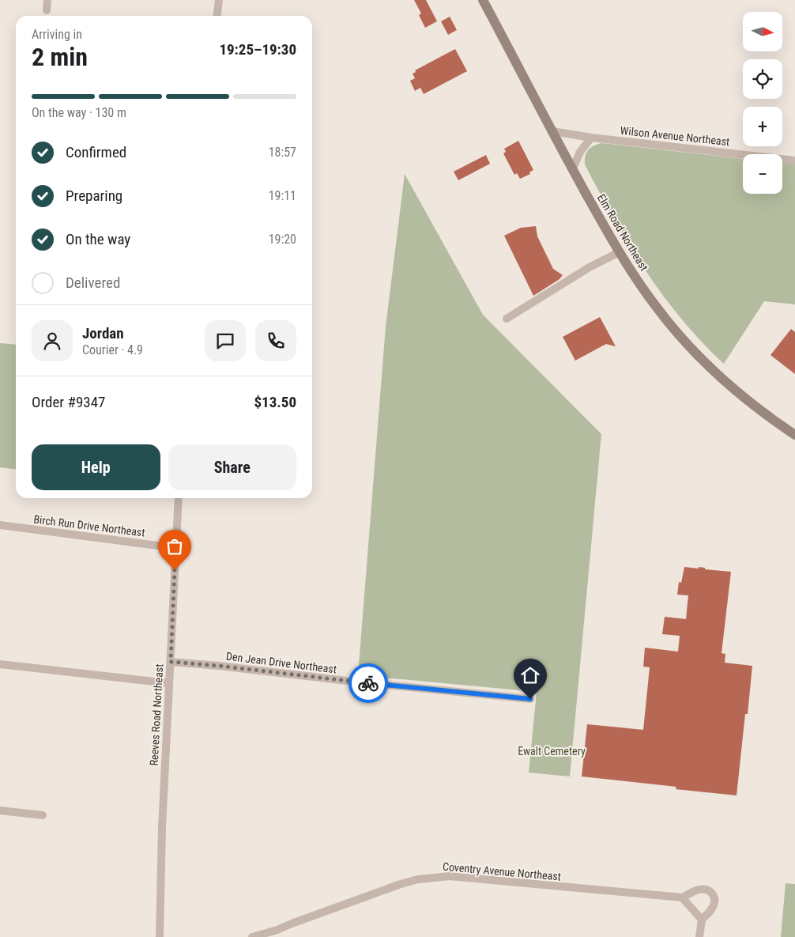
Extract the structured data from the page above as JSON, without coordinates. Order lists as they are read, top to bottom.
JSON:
{
  "streets": {
    "main road": ["Elm Road Northeast"],
    "street": [
      "Wilson Avenue Northeast",
      "Birch Run Drive Northeast",
      "Den Jean Drive Northeast",
      "Reeves Road Northeast",
      "Coventry Avenue Northeast"
    ]
  },
  "crossings": [
    ["Wilson Avenue Northeast", "Elm Road Northeast"],
    ["Birch Run Drive Northeast", "Reeves Road Northeast"],
    ["Den Jean Drive Northeast", "Reeves Road Northeast"]
  ],
  "parks": ["Ewalt Cemetery"],
  "north": "right",
  "page": {
    "map_buttons": ["+", "−"],
    "heading": ["2 min", "Arriving in", "19:25–19:30"],
    "panel": [
      "Jordan",
      "Courier · 4.9",
      "Order #9347",
      "$13.50"
    ],
    "bar": "On the way · 130 m",
    "list": [
      ["Confirmed", "18:57"],
      ["Preparing", "19:11"],
      ["On the way", "19:20"],
      "Delivered"
    ],
    "buttons": ["Help", "Share"]
  }
}
